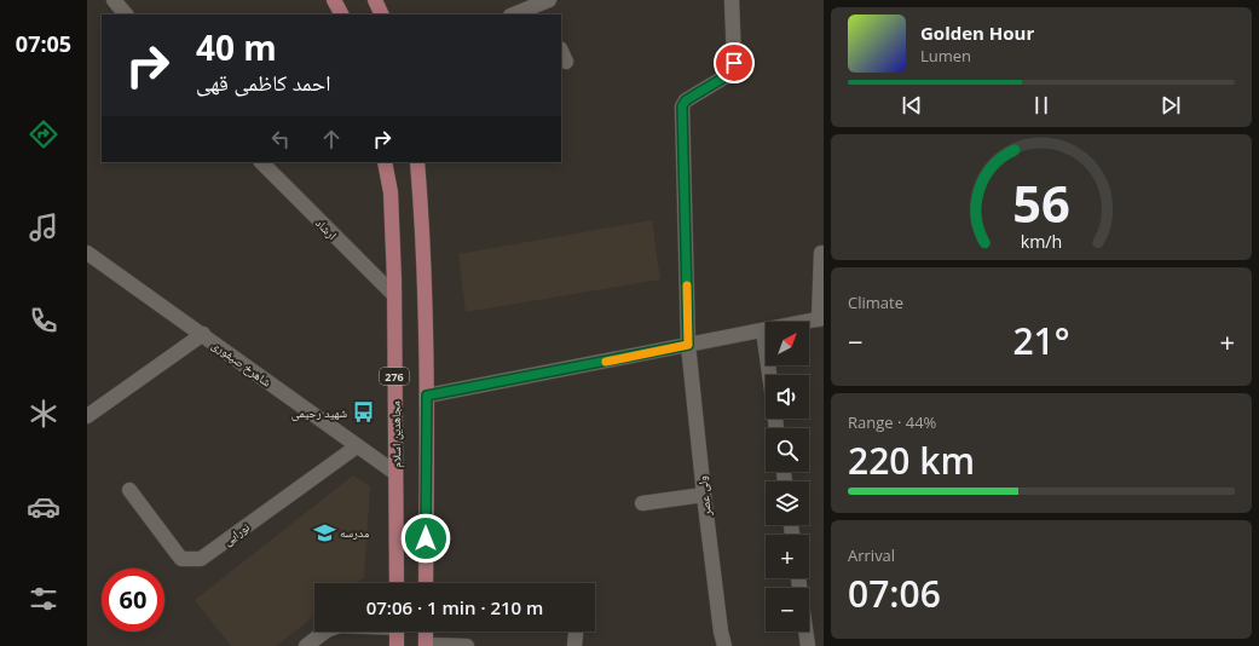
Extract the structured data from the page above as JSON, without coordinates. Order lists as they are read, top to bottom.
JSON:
{
  "streets": {
    "main road": ["276", "مجاهدین اسلام"],
    "street": [
      "ارشاد",
      "شاهرخ صیفوری",
      "ولی عصر",
      "نورایی"
    ]
  },
  "crossings": [
    ["ارشاد", "مجاهدین اسلام"],
    ["شاهرخ صیفوری", "مجاهدین اسلام"],
    ["شاهرخ صیفوری", "نورایی"]
  ],
  "places": {
    "bus stop": ["شهید رحیمی"],
    "school or university": ["مدرسه"]
  },
  "north": "top right",
  "page": {
    "tabs": "07:05",
    "turn": ["40 m", "احمد کاظمی قهی"],
    "song": ["Golden Hour", "Lumen"],
    "tile": [
      "Climate",
      ["Range · 44%", "220 km"],
      ["Arrival", "07:06"]
    ],
    "heat": ["−", "21°", "+"],
    "map_buttons": ["+", "−"],
    "limit": "60",
    "trip": "07:06 · 1 min · 210 m",
    "gauge": ["56", "km/h"]
  }
}
